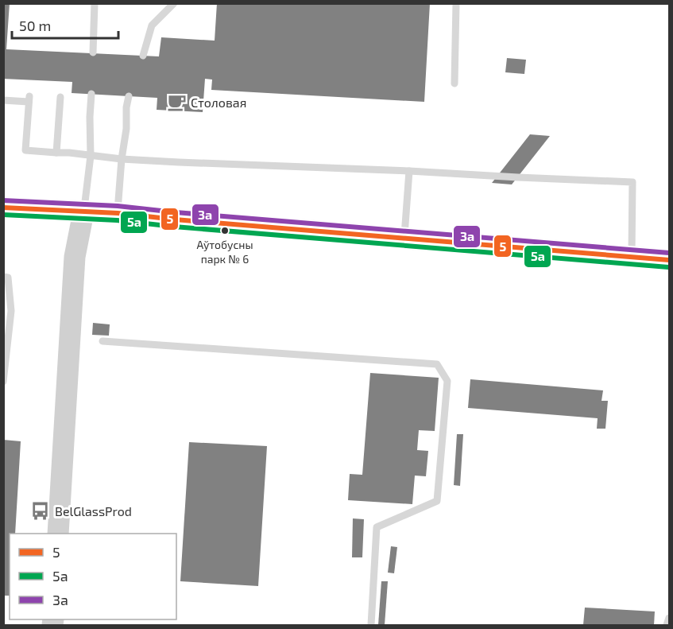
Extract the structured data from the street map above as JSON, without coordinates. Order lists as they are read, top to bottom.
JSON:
{
  "places": {
    "cafe": ["Столовая"],
    "other": ["Аўтобусны парк № 6"],
    "bus stop": ["BelGlassProd"]
  },
  "lines": ["transit line 3а", "transit line 5", "transit line 5а"],
  "legend": ["5", "5а", "3а"],
  "scale_bar": "50 m"
}
